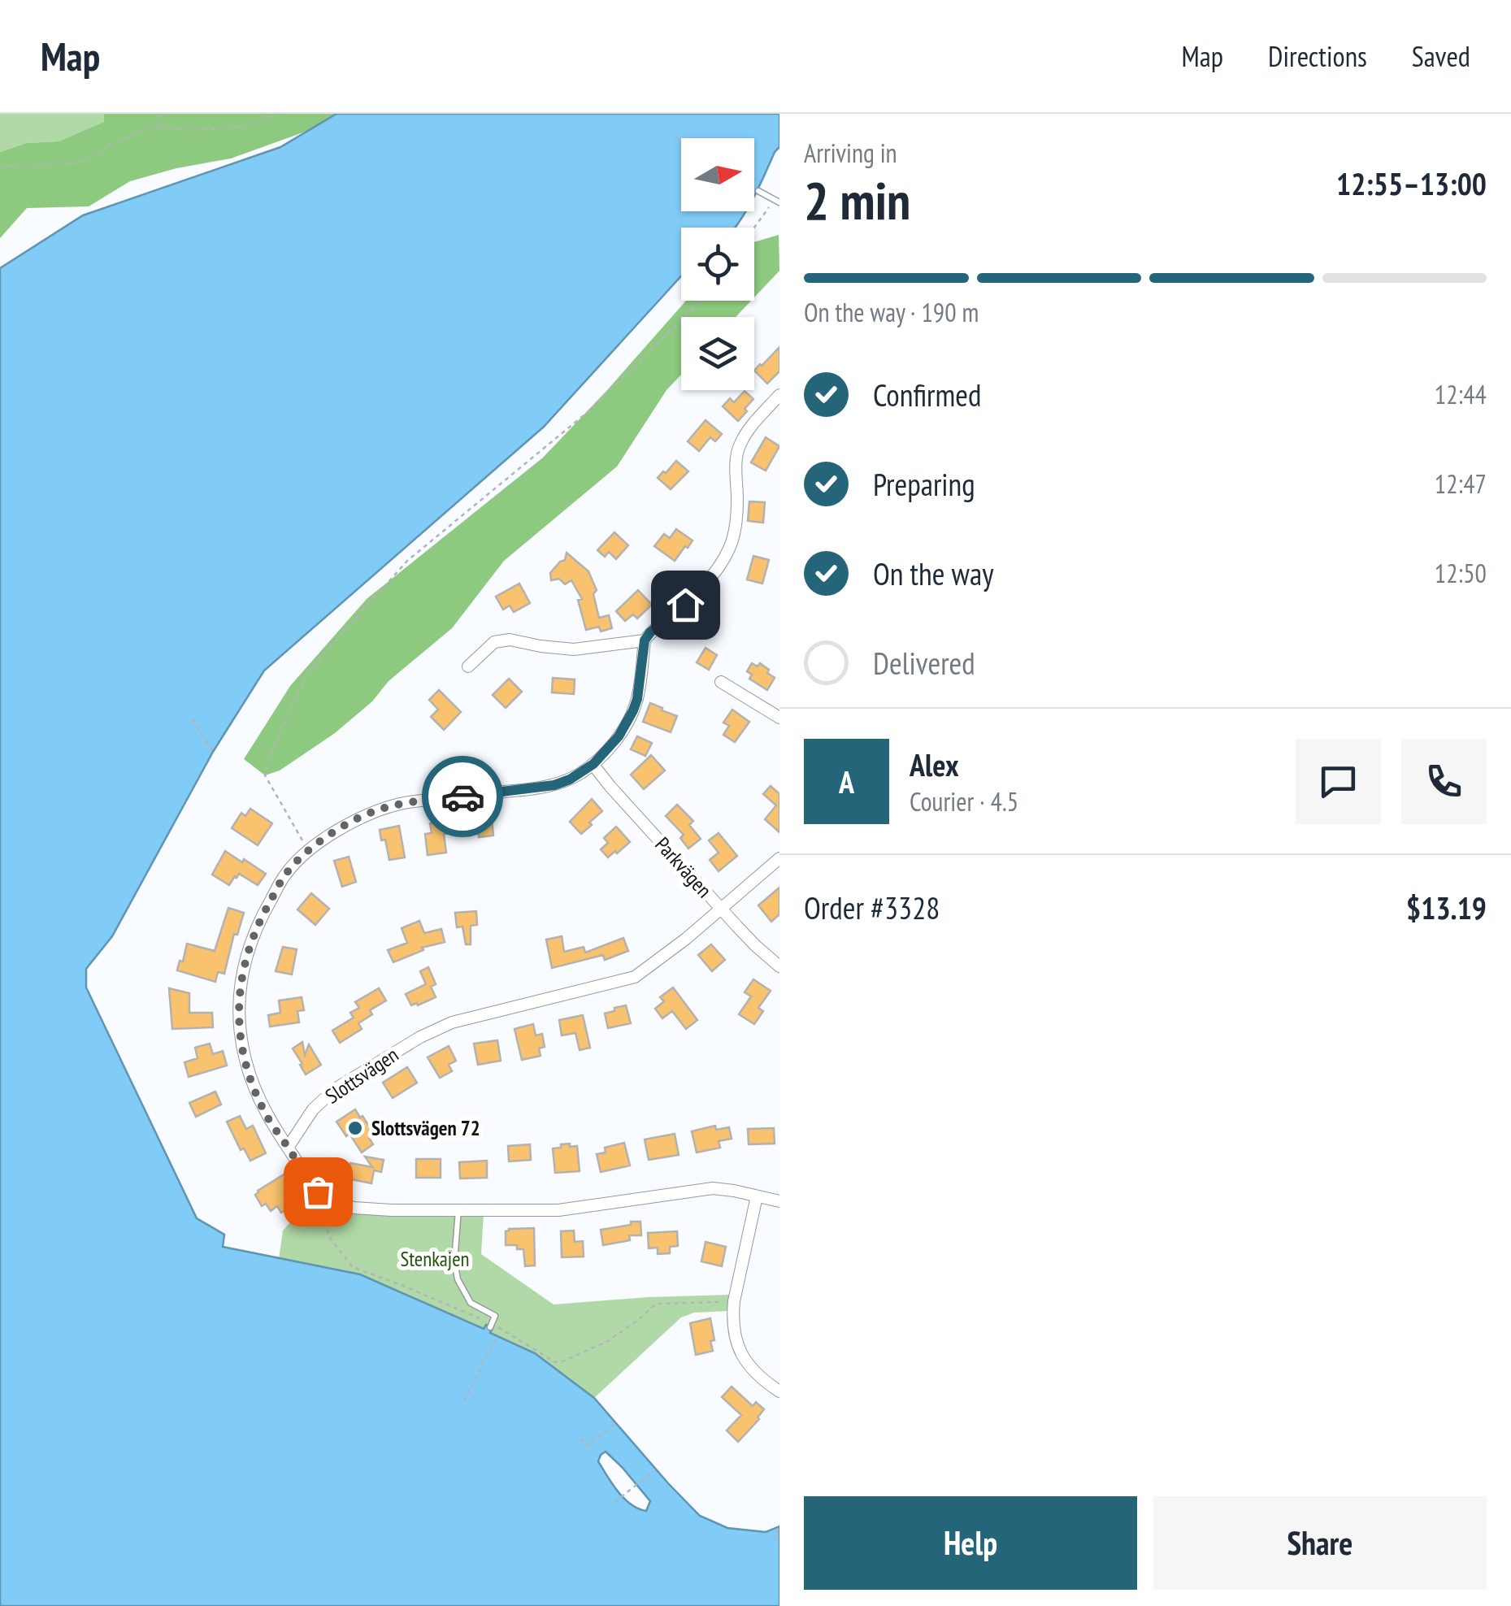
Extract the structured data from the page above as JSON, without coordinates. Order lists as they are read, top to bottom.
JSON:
{
  "streets": {
    "street": ["Parkvägen", "Slottsvägen"]
  },
  "crossings": [
    ["Parkvägen", "Slottsvägen"]
  ],
  "parks": ["Stenkajen"],
  "places": ["Slottsvägen 72"],
  "north": "right",
  "page": {
    "header": "Map",
    "nav": ["Map", "Directions", "Saved"],
    "heading": ["2 min", "Arriving in", "12:55–13:00"],
    "panel": [
      "Alex",
      "Courier · 4.5",
      "Order #3328",
      "$13.19"
    ],
    "bar": "On the way · 190 m",
    "list": [
      ["Confirmed", "12:44"],
      ["Preparing", "12:47"],
      ["On the way", "12:50"],
      "Delivered"
    ],
    "round": "A",
    "buttons": ["Help", "Share"]
  }
}
